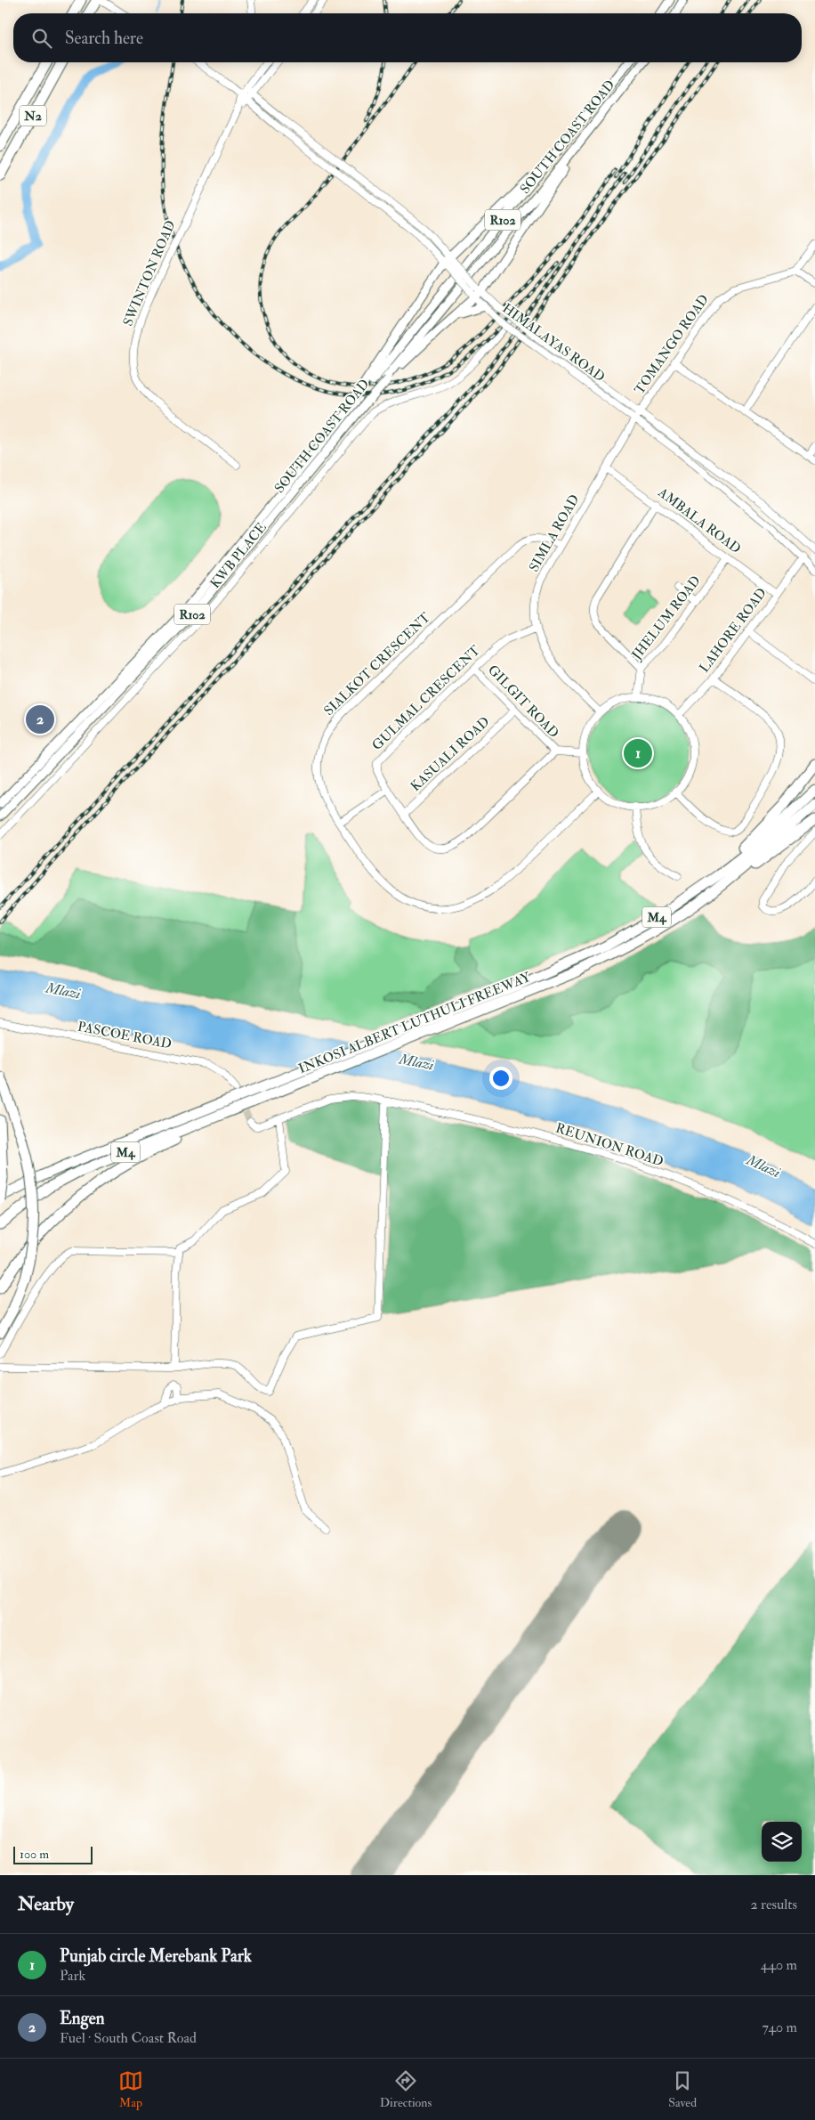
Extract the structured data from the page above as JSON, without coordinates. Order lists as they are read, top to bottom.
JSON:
{
  "streets": {
    "highway": ["N2", "M4", "INKOSI ALBERT LUTHULI FREEWAY"],
    "main road": ["SOUTH COAST ROAD", "R102"],
    "street": [
      "SWINTON ROAD",
      "HIMALAYAS ROAD",
      "TOMANGO ROAD",
      "AMBALA ROAD",
      "SIMLA ROAD",
      "KWB PLACE",
      "JHELUM ROAD",
      "LAHORE ROAD",
      "SIALKOT CRESCENT",
      "GULMAL CRESCENT",
      "GILGIT ROAD",
      "KASUALI ROAD",
      "PASCOE ROAD",
      "REUNION ROAD"
    ]
  },
  "crossings": [
    ["SWINTON ROAD", "HIMALAYAS ROAD"],
    ["HIMALAYAS ROAD", "TOMANGO ROAD"],
    ["HIMALAYAS ROAD", "SIMLA ROAD"],
    ["HIMALAYAS ROAD", "KWB PLACE"],
    ["HIMALAYAS ROAD", "LAHORE ROAD"],
    ["TOMANGO ROAD", "SIMLA ROAD"],
    ["AMBALA ROAD", "SIMLA ROAD"],
    ["AMBALA ROAD", "JHELUM ROAD"],
    ["AMBALA ROAD", "LAHORE ROAD"],
    ["SIMLA ROAD", "JHELUM ROAD"],
    ["SIMLA ROAD", "LAHORE ROAD"],
    ["SIMLA ROAD", "SIALKOT CRESCENT"],
    ["SIMLA ROAD", "GULMAL CRESCENT"],
    ["JHELUM ROAD", "LAHORE ROAD"],
    ["JHELUM ROAD", "SIALKOT CRESCENT"],
    ["LAHORE ROAD", "SIALKOT CRESCENT"],
    ["GULMAL CRESCENT", "GILGIT ROAD"],
    ["GULMAL CRESCENT", "KASUALI ROAD"],
    ["GILGIT ROAD", "KASUALI ROAD"]
  ],
  "water": ["Mlazi"],
  "scale_bar": "100 m",
  "page": {
    "search": "Search here",
    "pins": ["2", "1"],
    "scale": "100 m",
    "heading": ["Nearby", "2 results"],
    "list": [
      {
        "mark": "1",
        "name": "Punjab circle Merebank Park",
        "note": "Park",
        "value": "440 m"
      },
      {
        "mark": "2",
        "name": "Engen",
        "note": "Fuel · South Coast Road",
        "value": "740 m"
      }
    ],
    "nav": ["Map", "Directions", "Saved"]
  }
}
